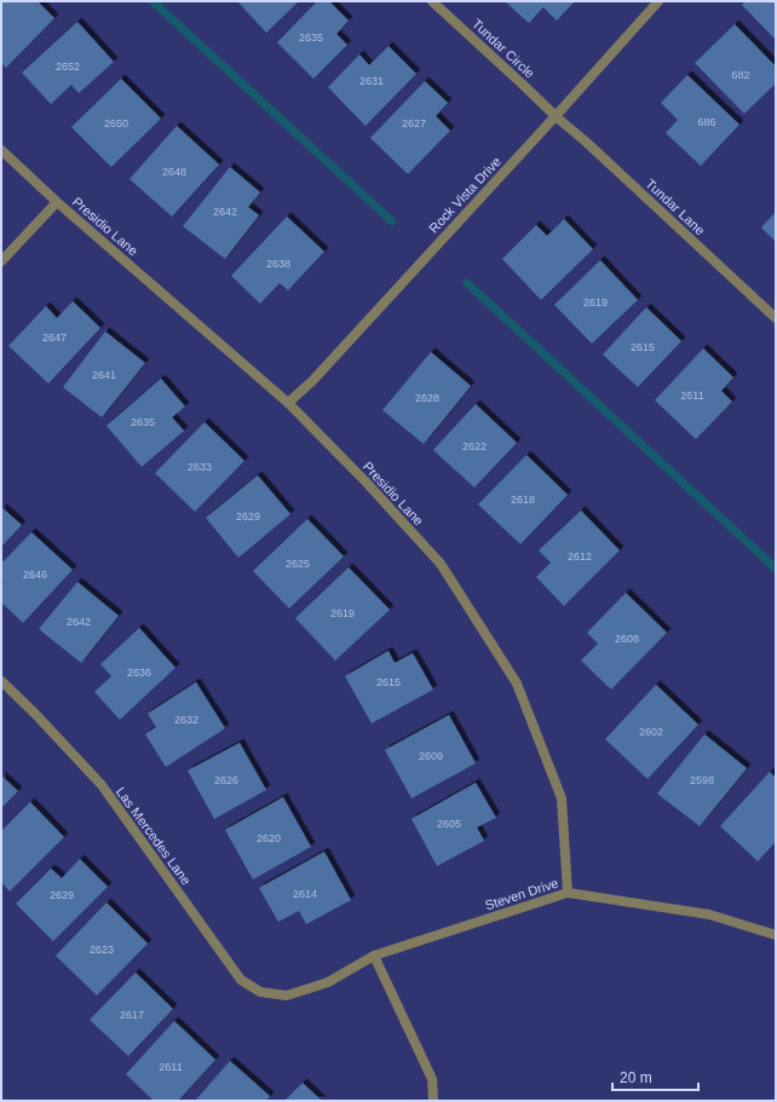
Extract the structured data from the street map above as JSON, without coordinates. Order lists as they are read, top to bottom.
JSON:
{
  "streets": {
    "street": [
      "Tundar Circle",
      "Rock Vista Drive",
      "Tundar Lane",
      "Presidio Lane",
      "Las Mercedes Lane",
      "Steven Drive"
    ]
  },
  "crossings": [
    ["Tundar Circle", "Rock Vista Drive"],
    ["Tundar Circle", "Tundar Lane"],
    ["Rock Vista Drive", "Tundar Lane"],
    ["Rock Vista Drive", "Presidio Lane"],
    ["Presidio Lane", "Steven Drive"],
    ["Las Mercedes Lane", "Steven Drive"]
  ],
  "house_numbers": [
    "2635",
    "2652",
    "682",
    "2631",
    "686",
    "2650",
    "2627",
    "2648",
    "2642",
    "2638",
    "2619",
    "2647",
    "2615",
    "2641",
    "2611",
    "2628",
    "2635",
    "2622",
    "2633",
    "2618",
    "2629",
    "2612",
    "2625",
    "2646",
    "2619",
    "2642",
    "2608",
    "2636",
    "2615",
    "2632",
    "2602",
    "2609",
    "2626",
    "2598",
    "2605",
    "2620",
    "2614",
    "2629",
    "2623",
    "2617",
    "2611"
  ],
  "scale_bar": "20 m"
}
